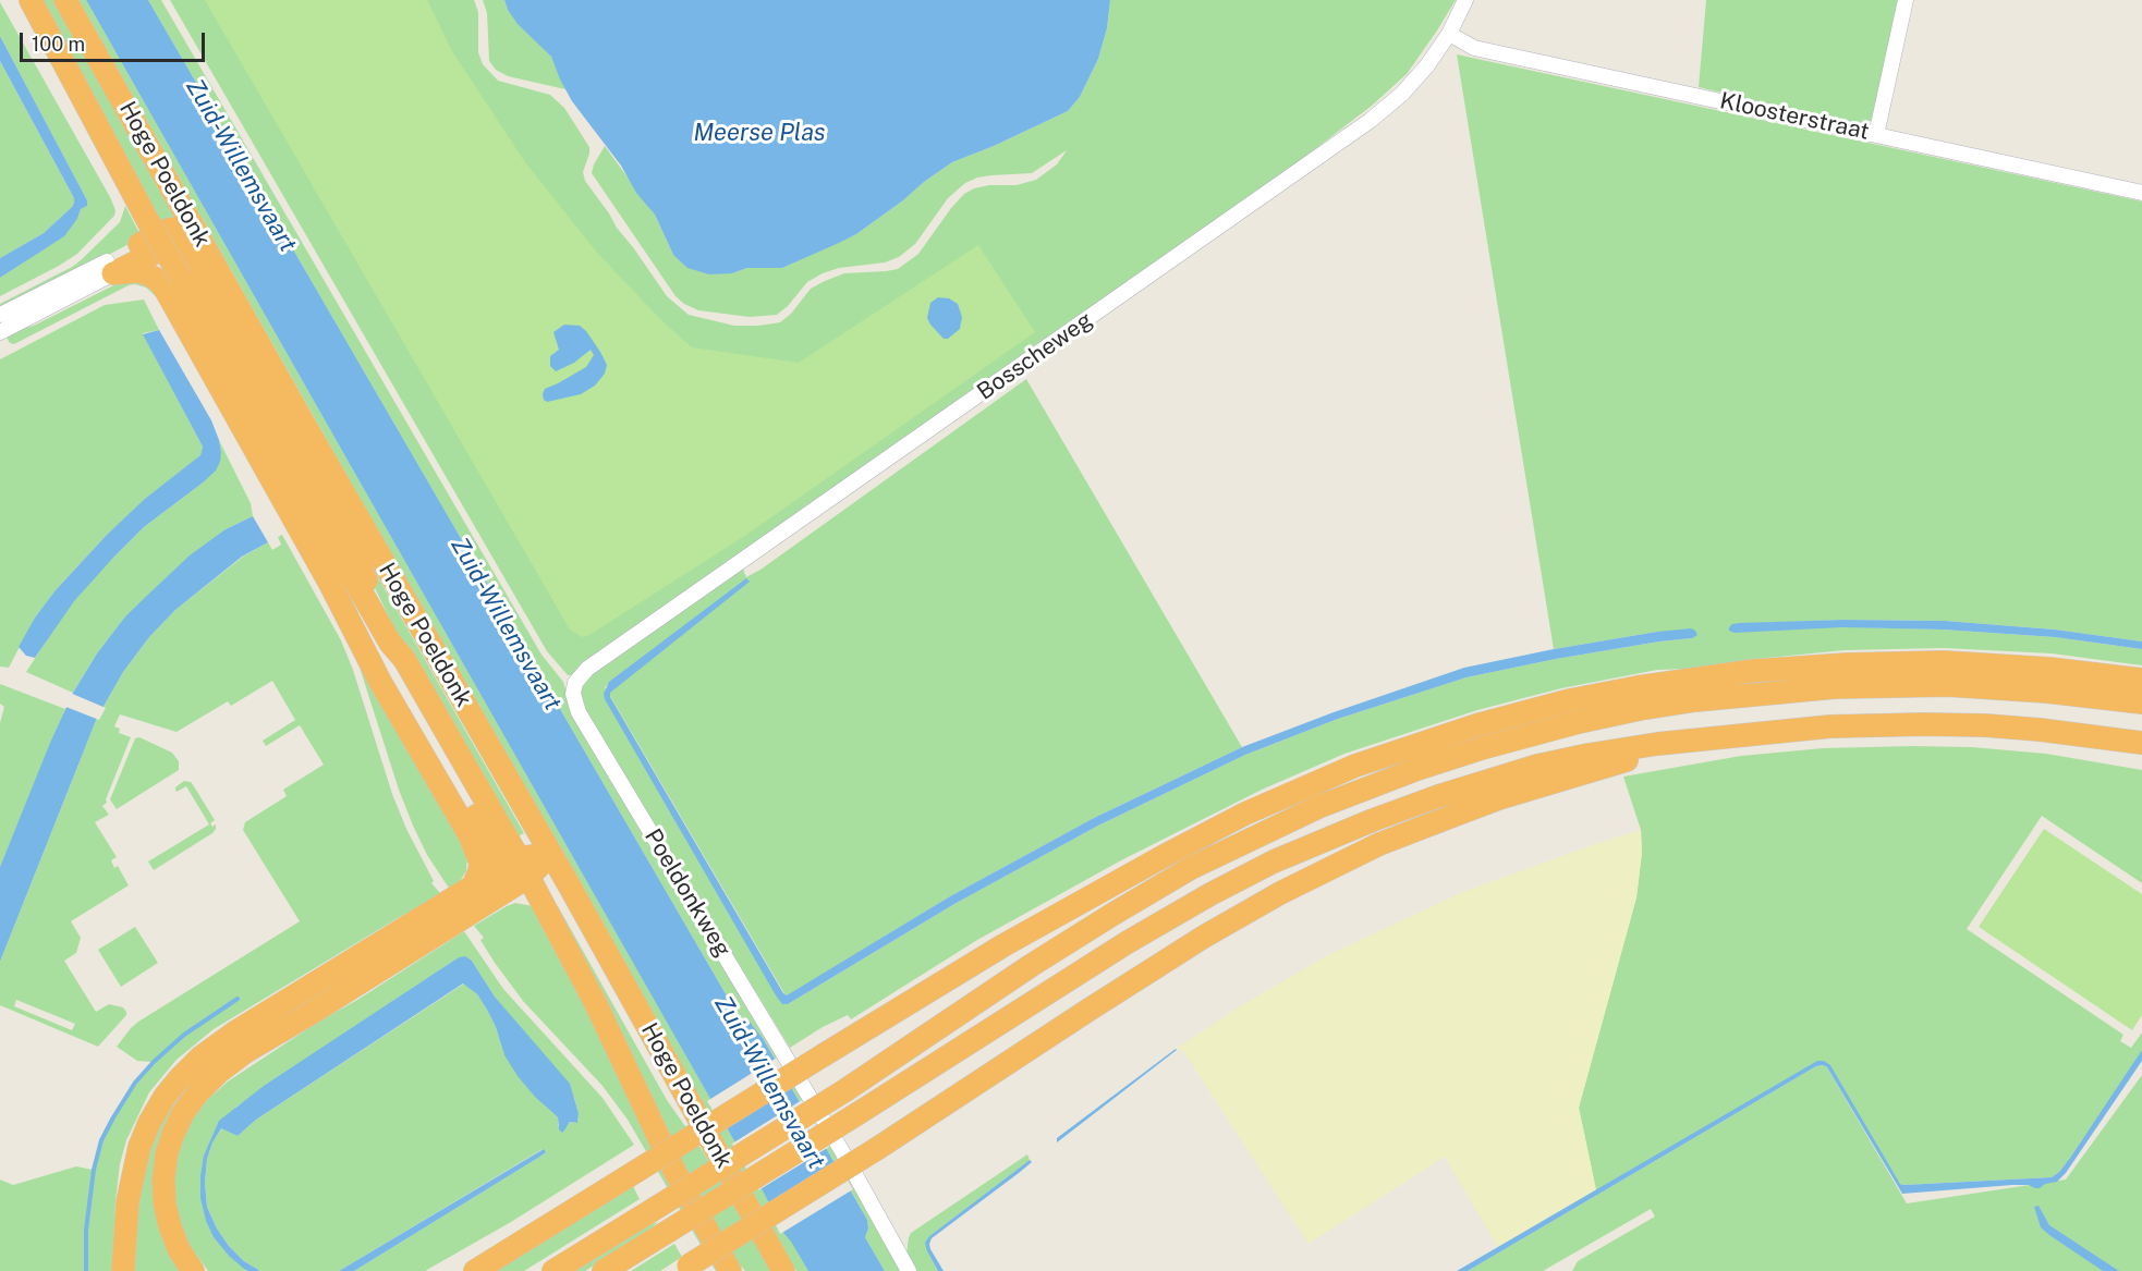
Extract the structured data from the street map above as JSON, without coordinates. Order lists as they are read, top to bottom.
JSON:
{
  "streets": {
    "highway": ["Hoge Poeldonk"],
    "street": ["Kloosterstraat", "Bosscheweg", "Poeldonkweg"]
  },
  "crossings": [
    ["Kloosterstraat", "Bosscheweg"],
    ["Bosscheweg", "Poeldonkweg"]
  ],
  "water": ["Meerse Plas", "Zuid-Willemsvaart"],
  "scale_bar": "100 m"
}
